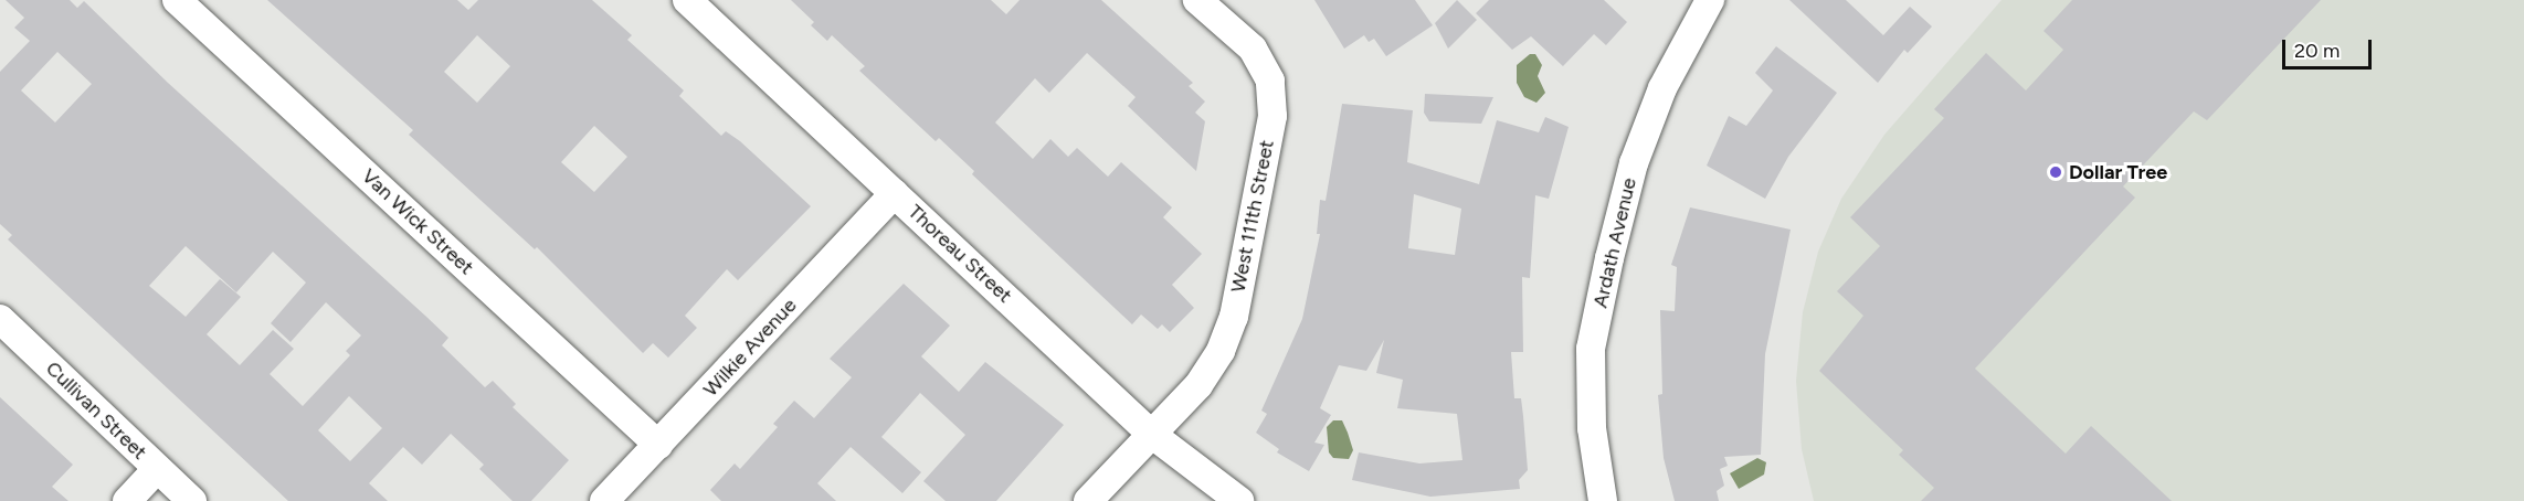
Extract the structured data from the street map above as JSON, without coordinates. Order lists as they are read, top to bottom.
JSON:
{
  "streets": {
    "street": [
      "West 111th Street",
      "Van Wick Street",
      "Ardath Avenue",
      "Thoreau Street",
      "Wilkie Avenue",
      "Cullivan Street"
    ]
  },
  "crossings": [
    ["West 111th Street", "Thoreau Street"],
    ["Van Wick Street", "Wilkie Avenue"],
    ["Thoreau Street", "Wilkie Avenue"]
  ],
  "places": ["Dollar Tree"],
  "scale_bar": "20 m"
}
